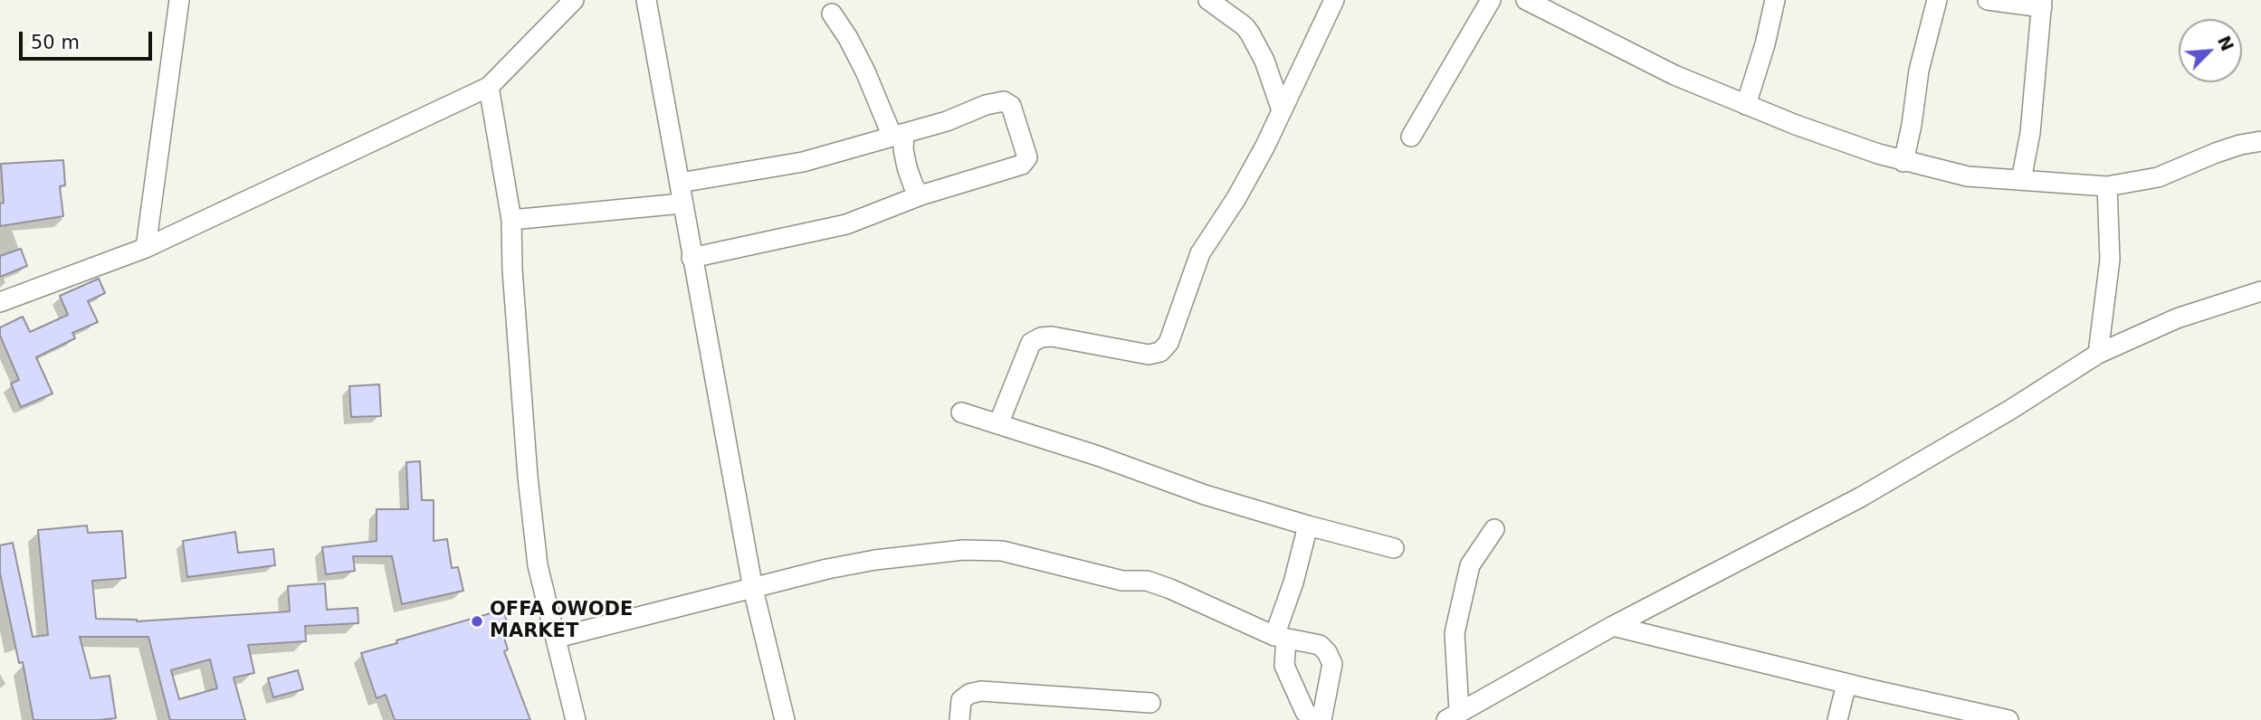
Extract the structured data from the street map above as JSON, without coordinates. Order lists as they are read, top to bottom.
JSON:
{
  "places": ["OFFA OWODE MARKET"],
  "scale_bar": "50 m",
  "north": "top right"
}
